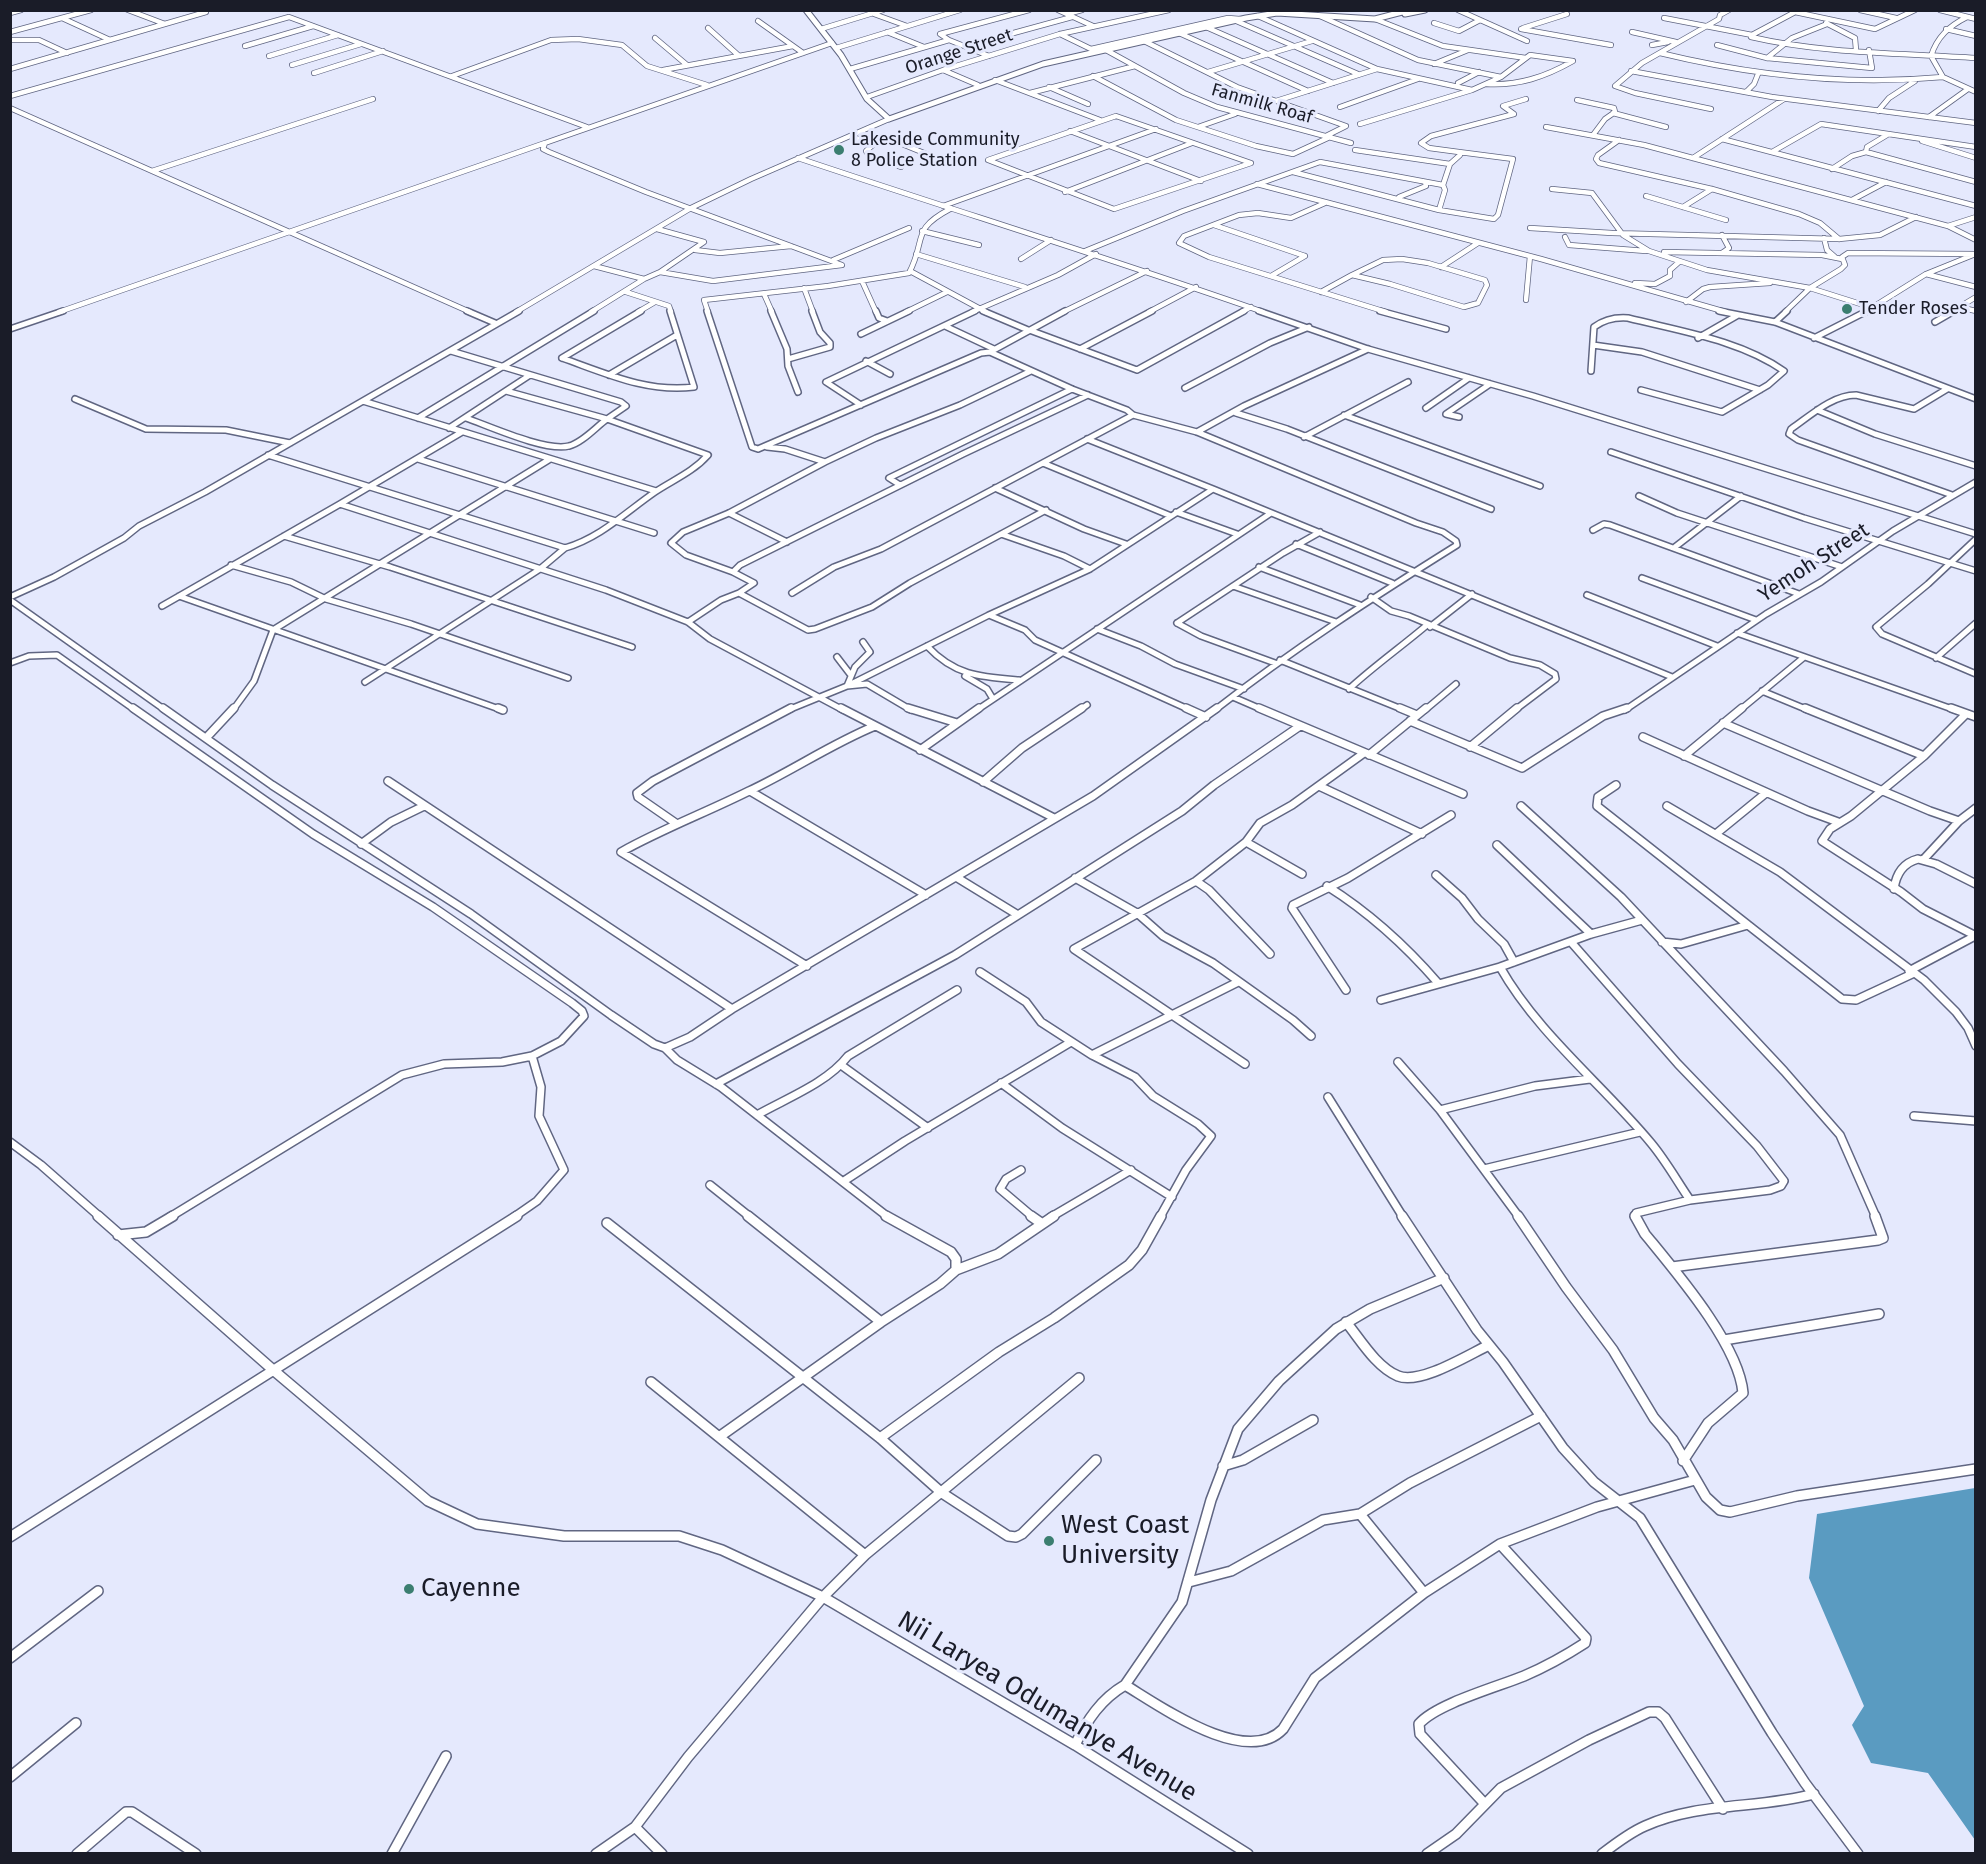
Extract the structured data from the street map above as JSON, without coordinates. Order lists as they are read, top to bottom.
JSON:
{
  "streets": {
    "street": [
      "Orange Street",
      "Fanmilk Roaf",
      "Yemoh Street",
      "Nii Laryea Odumanye Avenue"
    ]
  },
  "places": [
    "Lakeside Community 8 Police Station",
    "Tender Roses",
    "West Coast University",
    "Cayenne"
  ]
}
